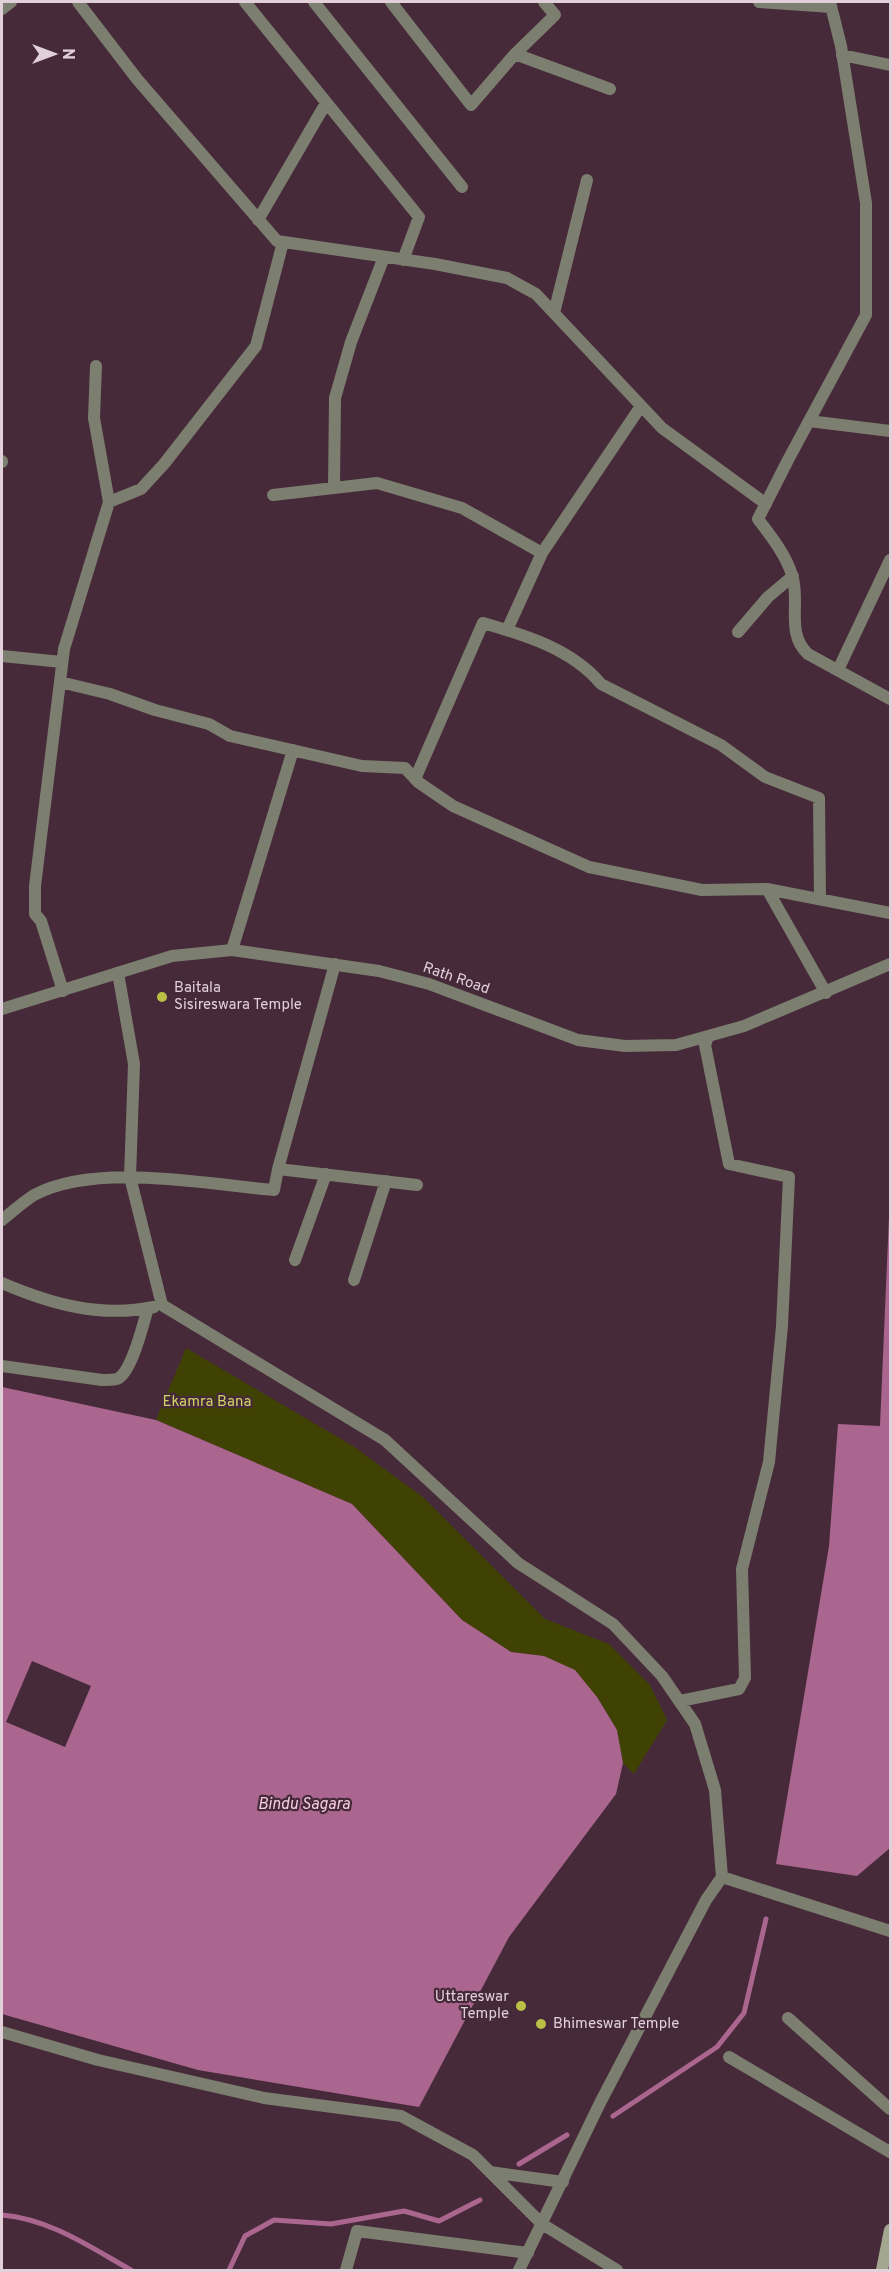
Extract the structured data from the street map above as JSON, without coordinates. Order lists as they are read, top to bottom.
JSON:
{
  "streets": {
    "street": ["Rath Road"]
  },
  "water": ["Bindu Sagara"],
  "parks": ["Ekamra Bana"],
  "places": ["Baitala Sisireswara Temple", "Uttareswar Temple", "Bhimeswar Temple"],
  "north": "right"
}
